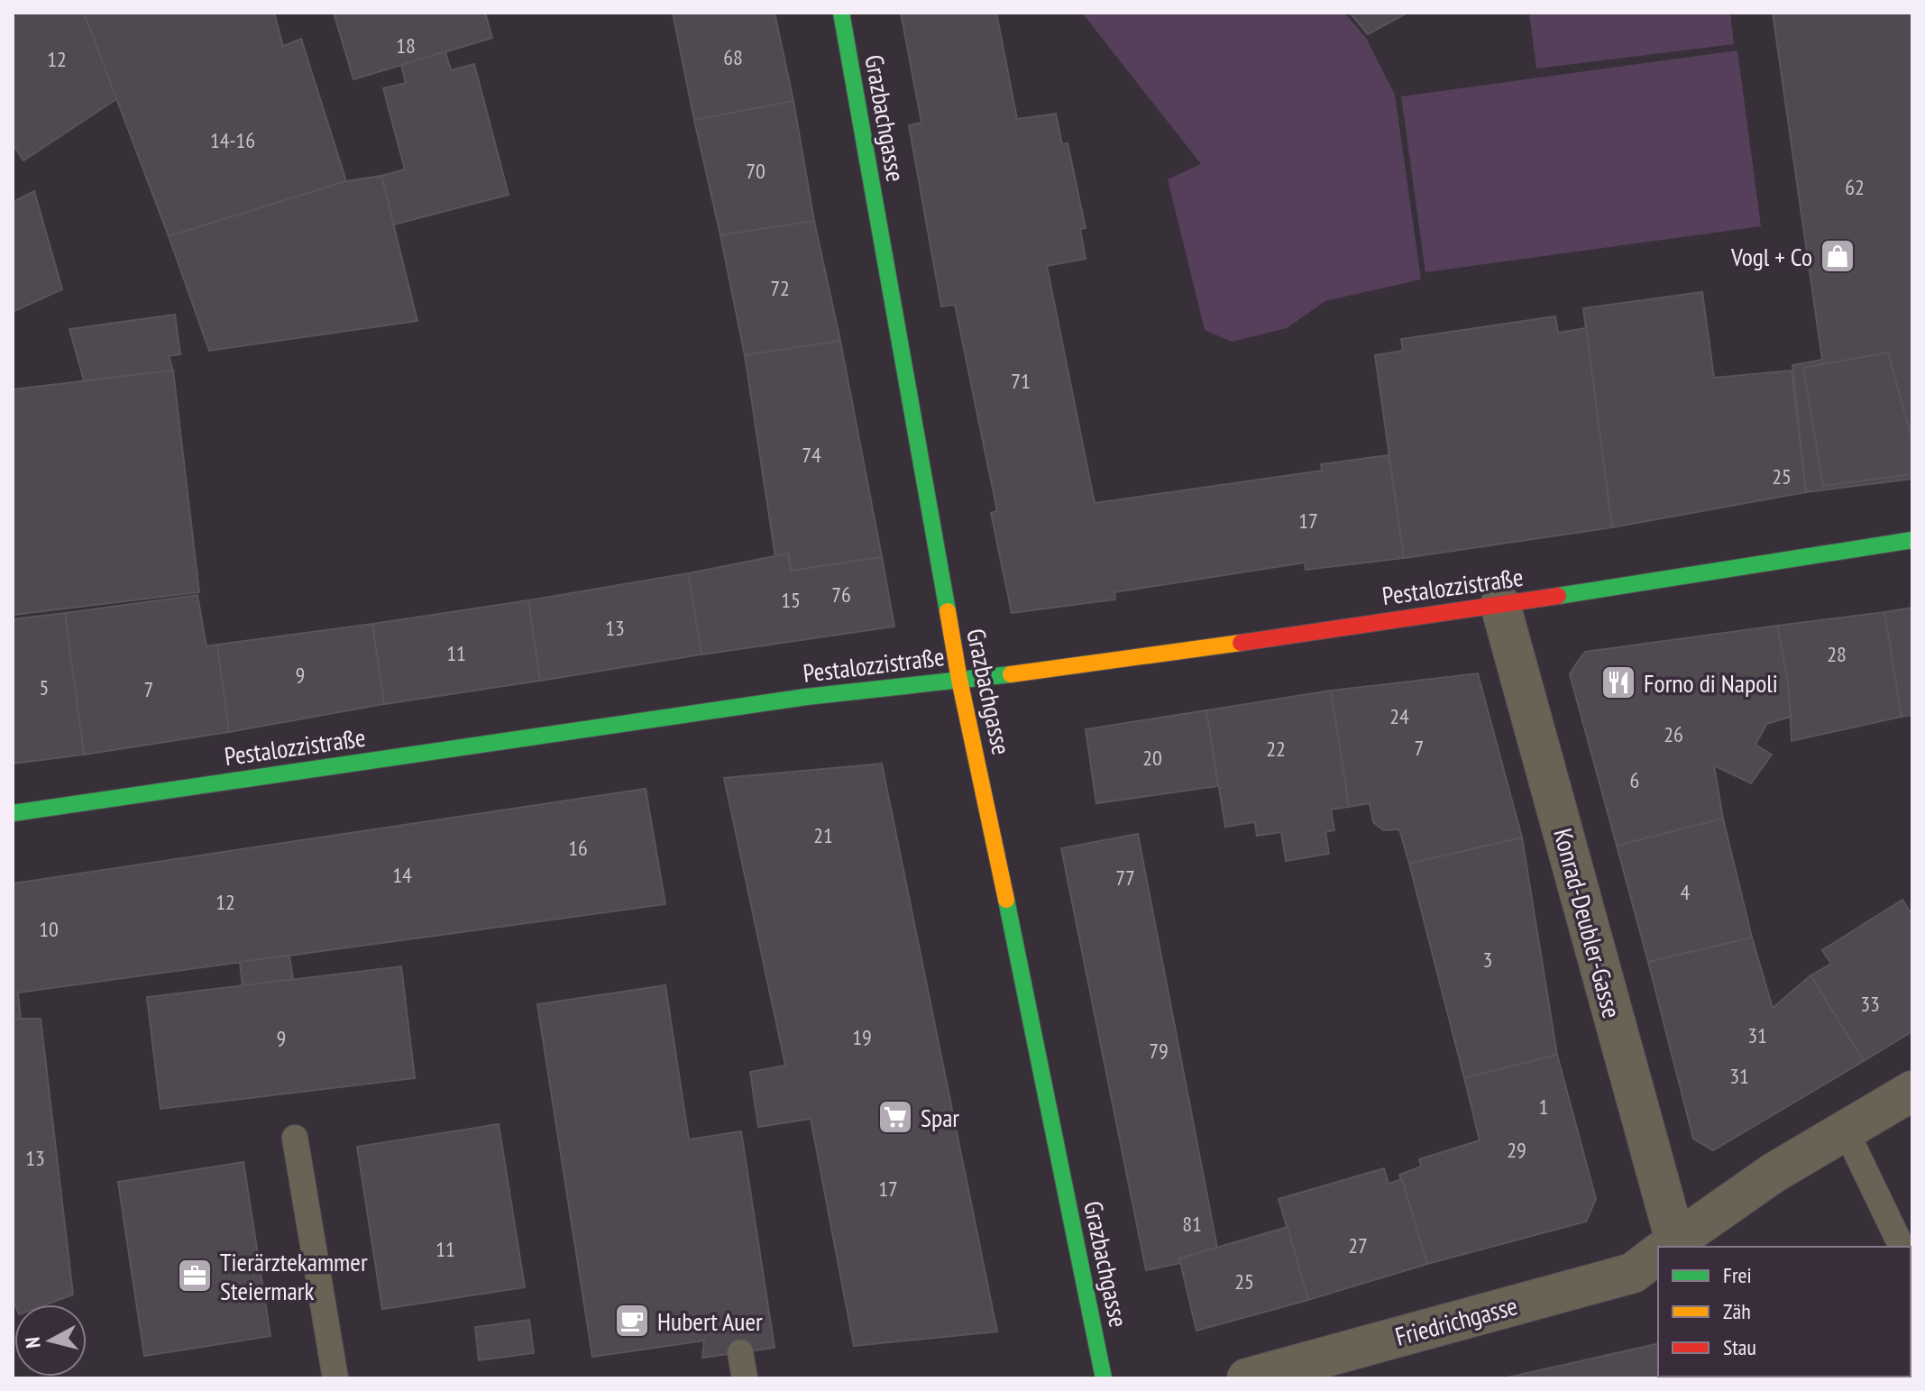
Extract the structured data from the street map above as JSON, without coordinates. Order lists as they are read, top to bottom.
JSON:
{
  "streets": {
    "street": [
      "Grazbachgasse",
      "Pestalozzistraße",
      "Konrad-Deubler-Gasse",
      "Friedrichgasse"
    ]
  },
  "crossings": [
    ["Grazbachgasse", "Pestalozzistraße"],
    ["Pestalozzistraße", "Konrad-Deubler-Gasse"]
  ],
  "places": {
    "shop": ["Vogl + Co"],
    "restaurant": ["Forno di Napoli"],
    "supermarket": ["Spar"],
    "office": ["Tierärztekammer Steiermark"],
    "cafe": ["Hubert Auer"]
  },
  "house_numbers": [
    "18",
    "68",
    "12",
    "14-16",
    "70",
    "62",
    "72",
    "71",
    "74",
    "25",
    "17",
    "76",
    "15",
    "13",
    "11",
    "28",
    "9",
    "5",
    "7",
    "24",
    "26",
    "7",
    "22",
    "20",
    "6",
    "21",
    "16",
    "14",
    "77",
    "4",
    "12",
    "10",
    "3",
    "33",
    "31",
    "19",
    "9",
    "79",
    "31",
    "1",
    "29",
    "13",
    "17",
    "81",
    "27",
    "11",
    "25"
  ],
  "legend": ["Frei", "Zäh", "Stau"],
  "north": "left"
}
